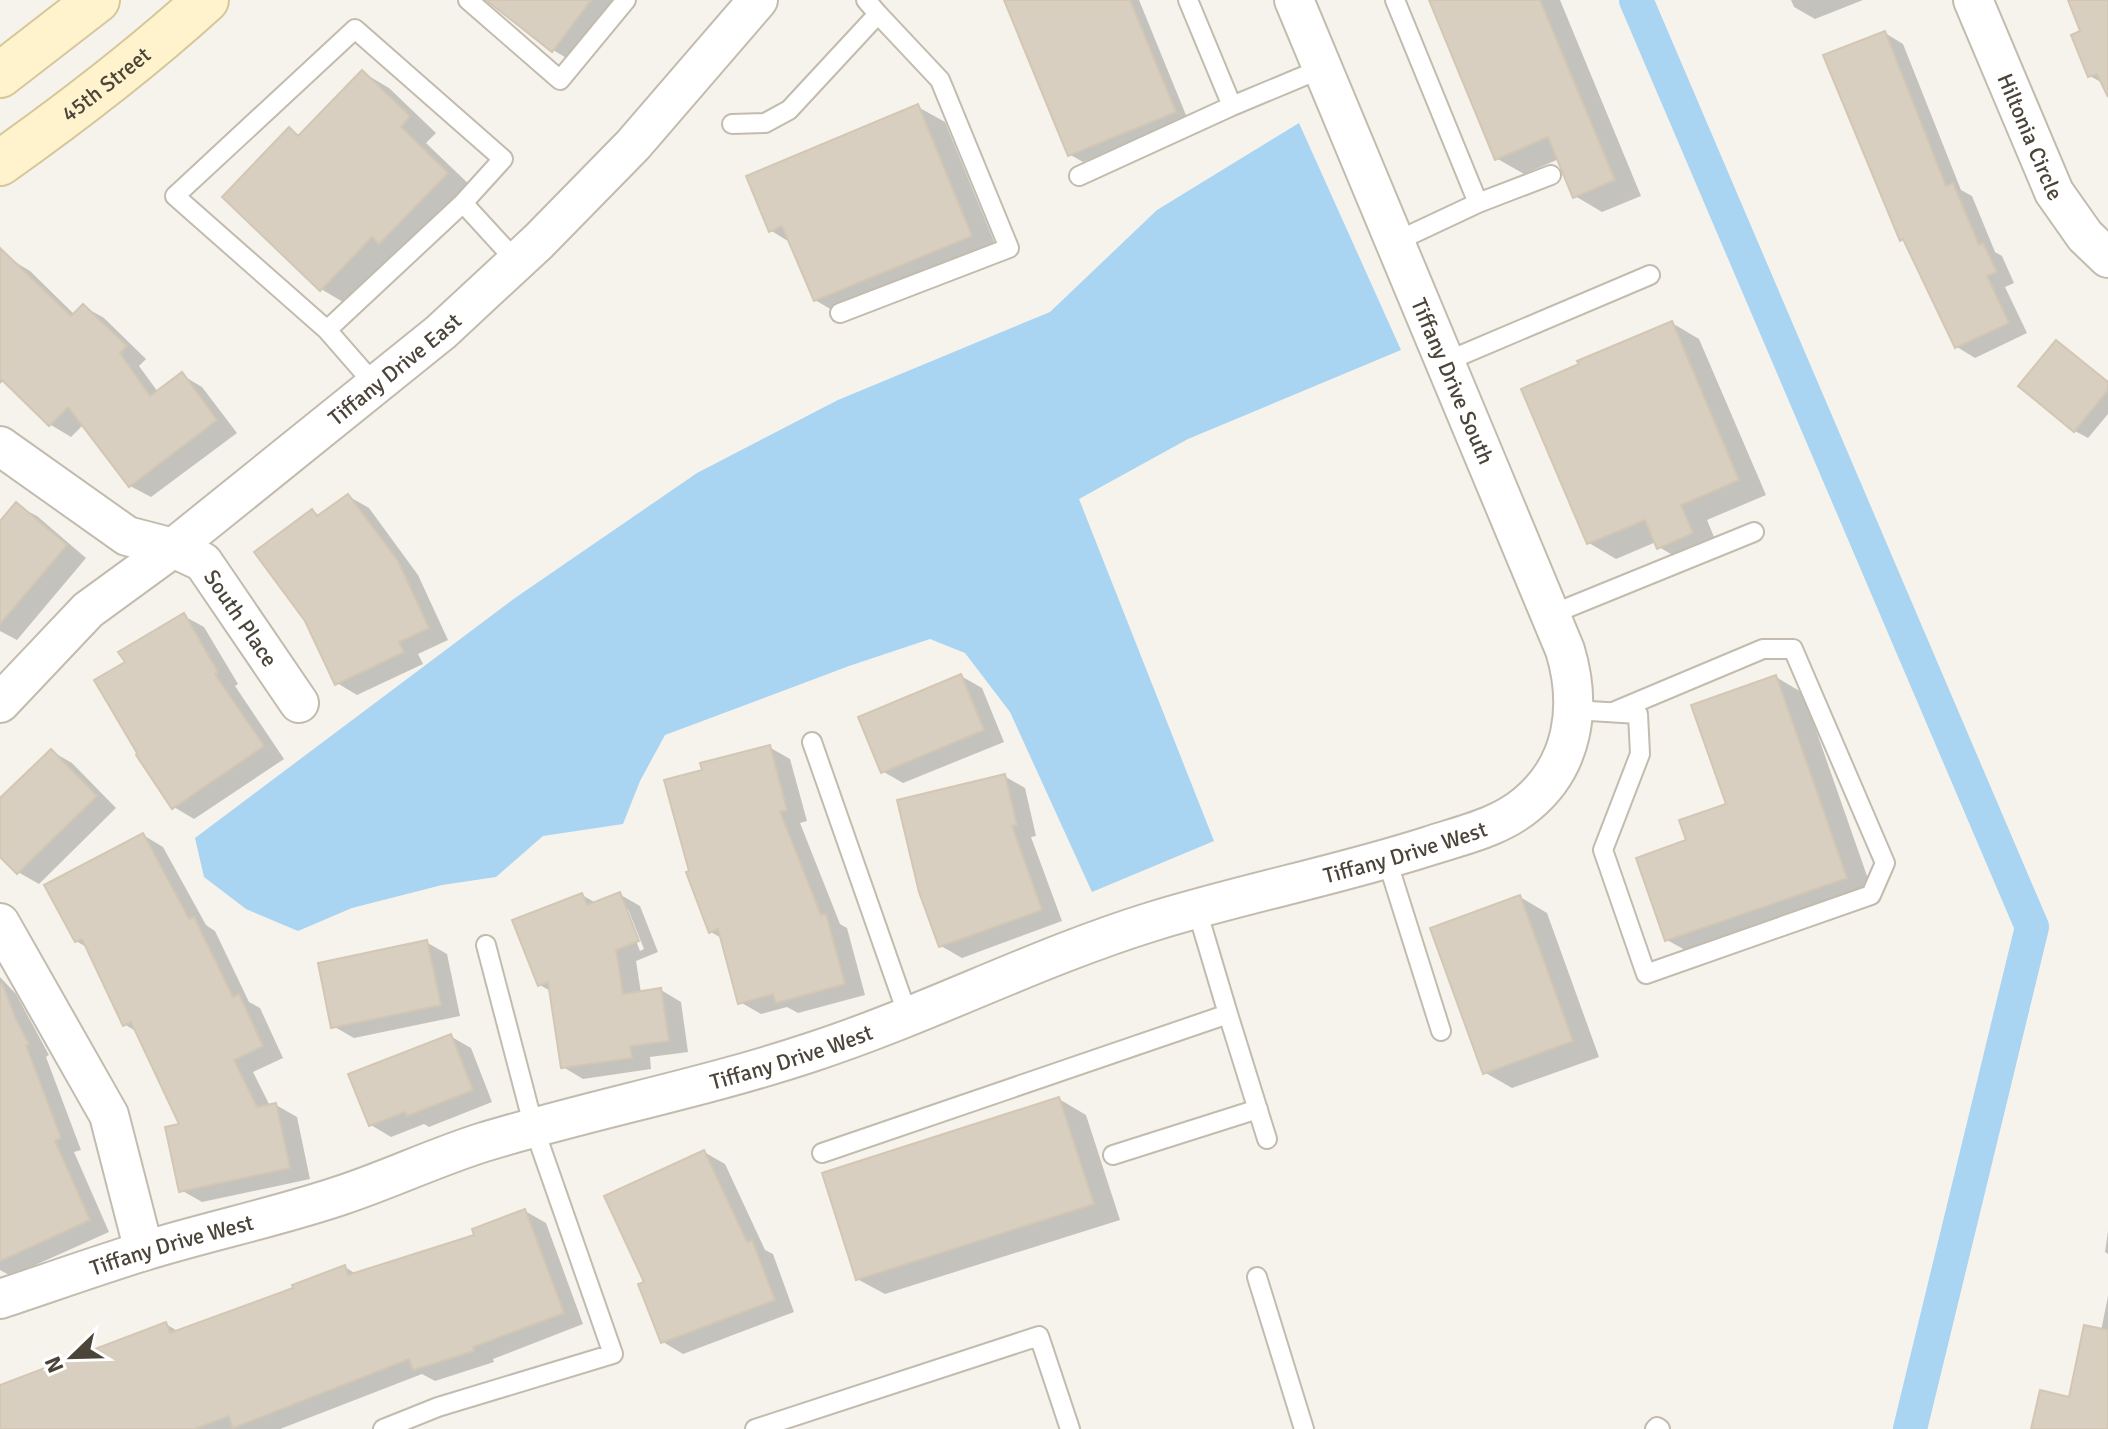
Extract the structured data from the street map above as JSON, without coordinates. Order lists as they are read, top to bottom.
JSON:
{
  "streets": {
    "main road": ["45th Street"],
    "street": [
      "Hiltonia Circle",
      "Tiffany Drive East",
      "Tiffany Drive South",
      "South Place",
      "Tiffany Drive West"
    ]
  },
  "crossings": [
    ["Tiffany Drive East", "South Place"],
    ["Tiffany Drive South", "Tiffany Drive West"]
  ],
  "north": "bottom left"
}
